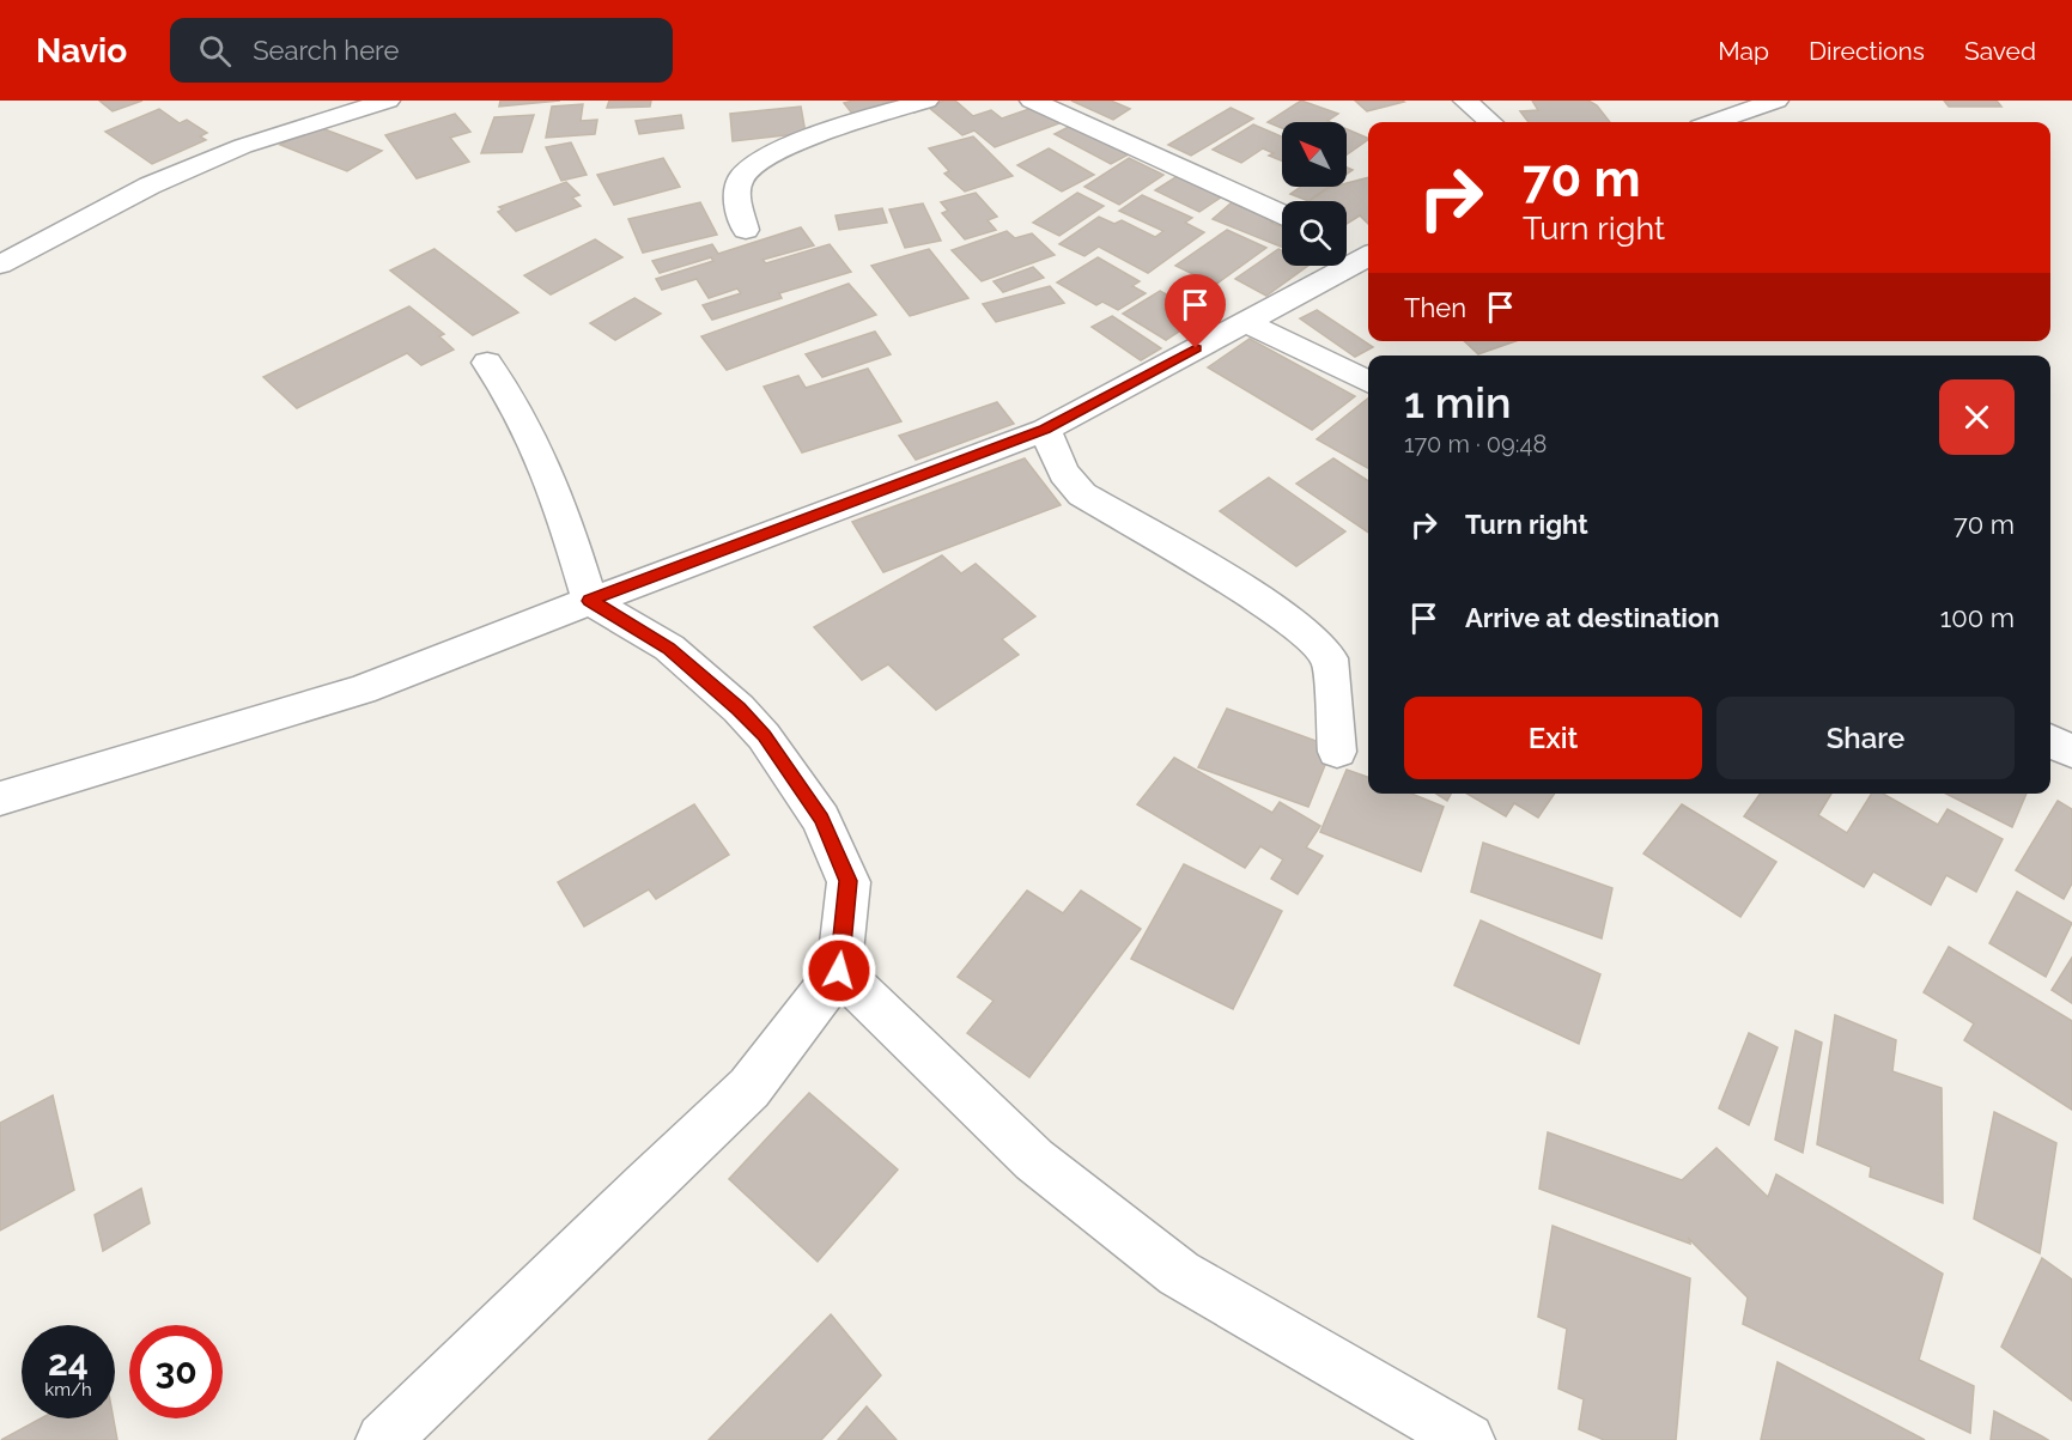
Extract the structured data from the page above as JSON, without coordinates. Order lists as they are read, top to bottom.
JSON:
{
  "north": "top left",
  "page": {
    "header": "Navio",
    "search": "Search here",
    "nav": ["Map", "Directions", "Saved"],
    "turn": ["70 m", "Turn right"],
    "then": "Then",
    "heading": ["1 min", "170 m · 09:48"],
    "list": [
      {
        "name": "Turn right",
        "value": "70 m"
      },
      {
        "name": "Arrive at destination",
        "value": "100 m"
      }
    ],
    "buttons": ["Exit", "Share"],
    "speed": "24 km/h",
    "limit": "30"
  }
}
